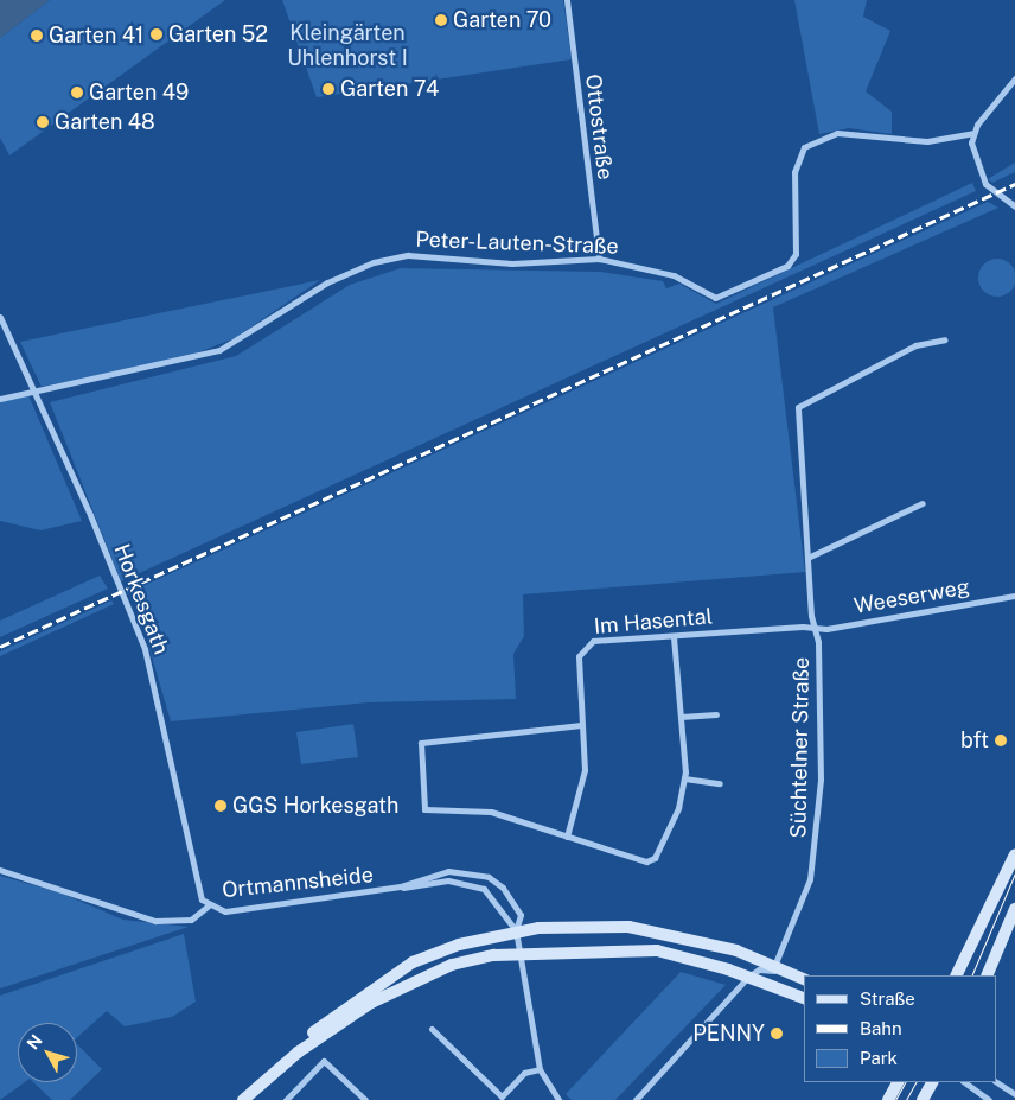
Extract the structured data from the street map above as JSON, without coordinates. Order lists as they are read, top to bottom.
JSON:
{
  "streets": {
    "street": [
      "Ottostraße",
      "Peter-Lauten-Straße",
      "Weeserweg",
      "Horkesgath",
      "Im Hasental",
      "Süchtelner Straße",
      "Ortmannsheide"
    ]
  },
  "crossings": [
    ["Ottostraße", "Peter-Lauten-Straße"],
    ["Peter-Lauten-Straße", "Horkesgath"],
    ["Weeserweg", "Im Hasental"],
    ["Weeserweg", "Süchtelner Straße"],
    ["Horkesgath", "Ortmannsheide"],
    ["Im Hasental", "Süchtelner Straße"]
  ],
  "parks": ["Kleingärten Uhlenhorst I"],
  "places": [
    "Garten 70",
    "Garten 52",
    "Garten 41",
    "Garten 74",
    "Garten 49",
    "Garten 48",
    "bft",
    "GGS Horkesgath",
    "PENNY"
  ],
  "legend": ["Straße", "Bahn", "Park"],
  "north": "top left"
}
